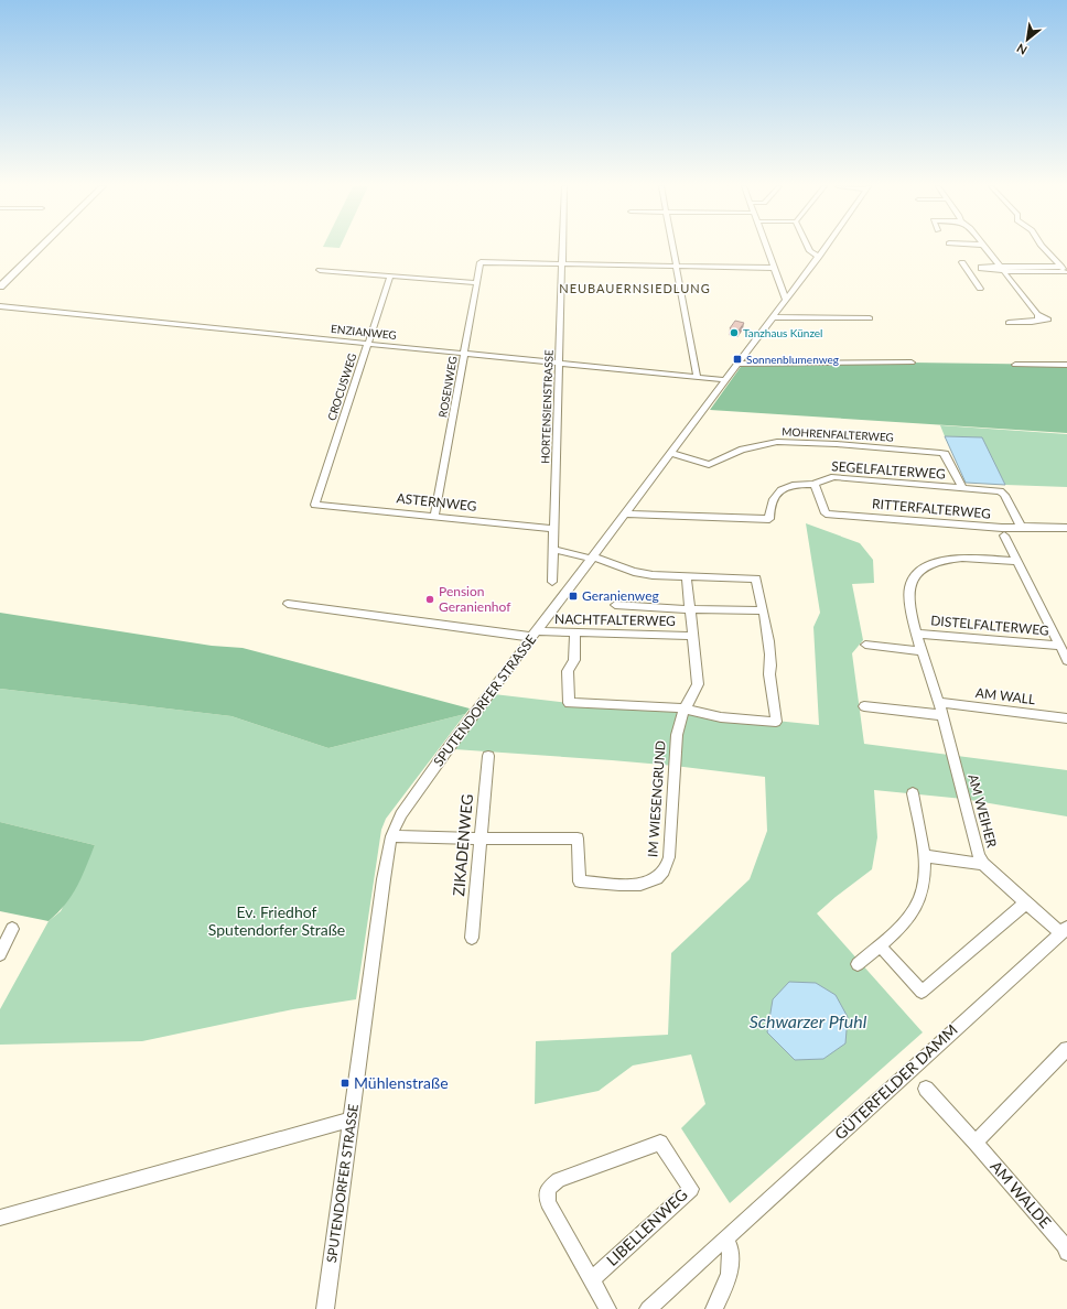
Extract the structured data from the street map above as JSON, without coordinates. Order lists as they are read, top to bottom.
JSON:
{
  "streets": {
    "street": [
      "ENZIANWEG",
      "CROCUSWEG",
      "ROSENWEG",
      "HORTENSIENSTRASSE",
      "MOHRENFALTERWEG",
      "SEGELFALTERWEG",
      "ASTERNWEG",
      "RITTERFALTERWEG",
      "NACHTFALTERWEG",
      "DISTELFALTERWEG",
      "AM WALL",
      "SPUTENDORFER STRASSE",
      "IM WIESENGRUND",
      "AM WEIHER",
      "ZIKADENWEG",
      "GÜTERFELDER DAMM",
      "AM WALDE",
      "LIBELLENWEG"
    ]
  },
  "crossings": [
    ["ENZIANWEG", "CROCUSWEG"],
    ["ENZIANWEG", "ROSENWEG"],
    ["ENZIANWEG", "HORTENSIENSTRASSE"],
    ["ENZIANWEG", "SPUTENDORFER STRASSE"],
    ["CROCUSWEG", "ASTERNWEG"],
    ["ROSENWEG", "HORTENSIENSTRASSE"],
    ["ROSENWEG", "ASTERNWEG"],
    ["HORTENSIENSTRASSE", "ASTERNWEG"],
    ["MOHRENFALTERWEG", "SEGELFALTERWEG"],
    ["MOHRENFALTERWEG", "SPUTENDORFER STRASSE"],
    ["SEGELFALTERWEG", "RITTERFALTERWEG"],
    ["SEGELFALTERWEG", "SPUTENDORFER STRASSE"],
    ["NACHTFALTERWEG", "SPUTENDORFER STRASSE"],
    ["NACHTFALTERWEG", "IM WIESENGRUND"],
    ["DISTELFALTERWEG", "AM WEIHER"],
    ["AM WALL", "AM WEIHER"],
    ["SPUTENDORFER STRASSE", "IM WIESENGRUND"],
    ["IM WIESENGRUND", "ZIKADENWEG"],
    ["AM WEIHER", "GÜTERFELDER DAMM"]
  ],
  "districts": ["NEUBAUERNSIEDLUNG"],
  "water": ["Schwarzer Pfuhl"],
  "parks": ["Ev. Friedhof Sputendorfer Straße"],
  "places": {
    "other": ["Tanzhaus Künzel", "Pension Geranienhof"],
    "transit": ["Sonnenblumenweg", "Geranienweg", "Mühlenstraße"]
  },
  "north": "bottom left"
}
